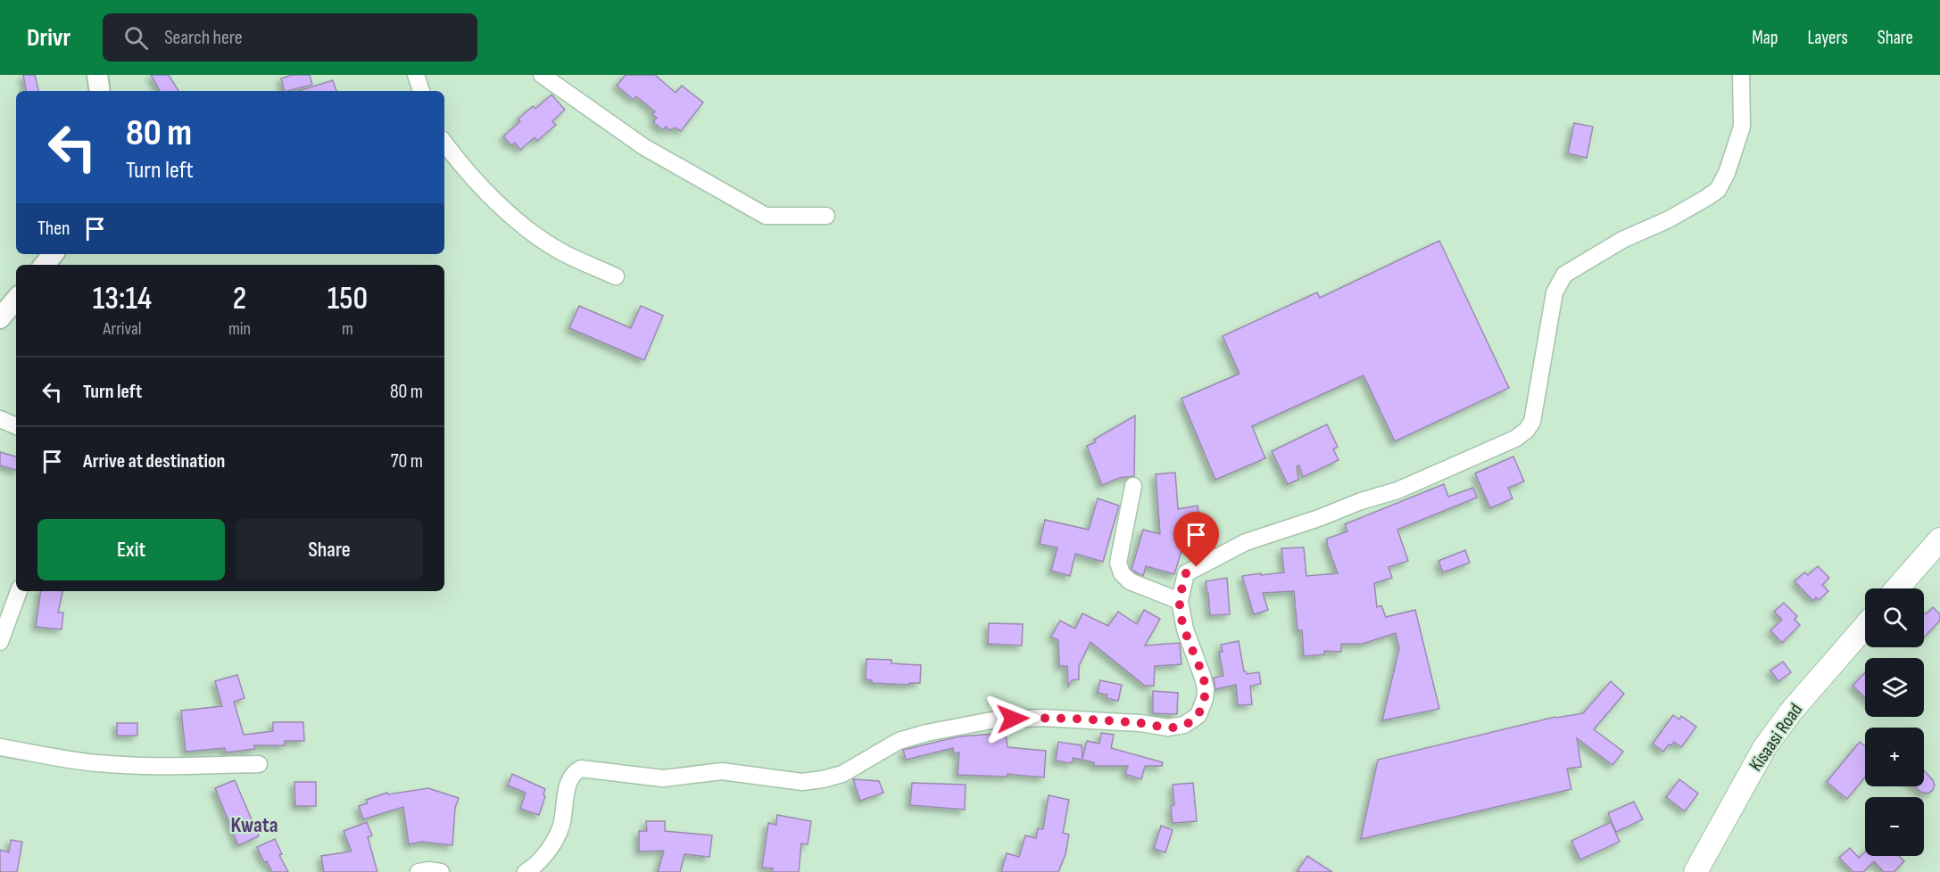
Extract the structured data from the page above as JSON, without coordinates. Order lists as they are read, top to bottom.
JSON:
{
  "streets": {
    "main road": ["Kisaasi Road"]
  },
  "districts": ["Kwata"],
  "page": {
    "header": "Drivr",
    "search": "Search here",
    "nav": ["Map", "Layers", "Share"],
    "turn": ["80 m", "Turn left"],
    "then": "Then",
    "eta": [
      "13:14",
      "Arrival",
      "2",
      "min",
      "150",
      "m"
    ],
    "list": [
      {
        "name": "Turn left",
        "value": "80 m"
      },
      {
        "name": "Arrive at destination",
        "value": "70 m"
      }
    ],
    "buttons": ["Exit", "Share"],
    "map_buttons": ["+", "−"]
  }
}
